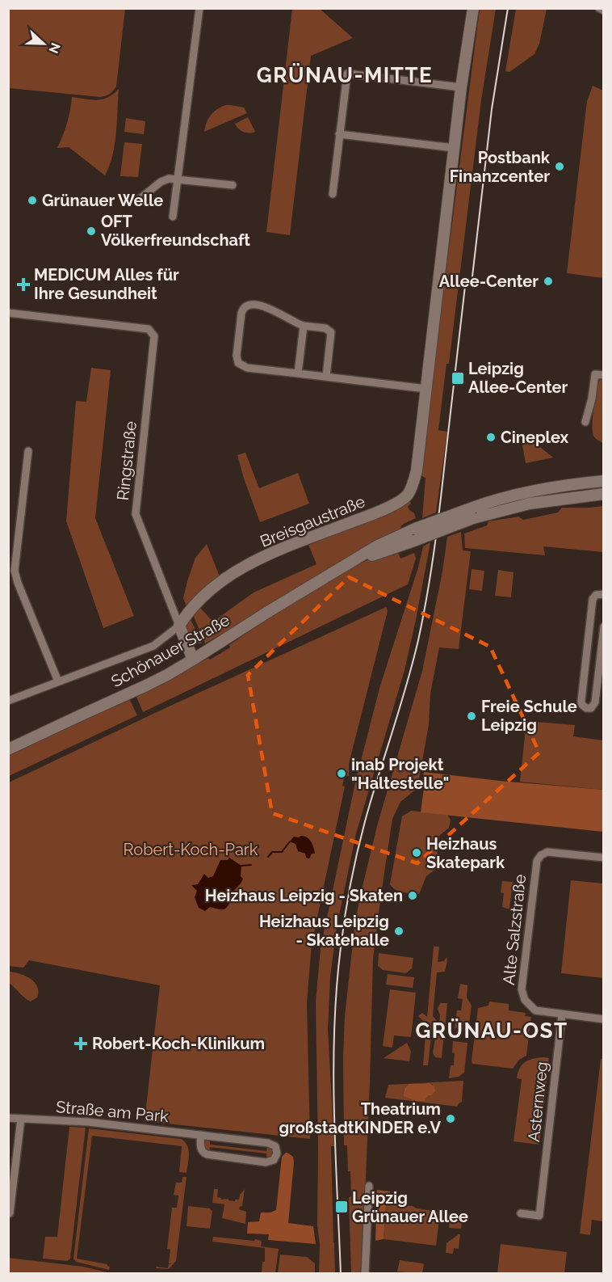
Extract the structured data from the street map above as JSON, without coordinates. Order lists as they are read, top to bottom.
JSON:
{
  "streets": {
    "main road": ["Breisgaustraße", "Schönauer Straße"],
    "street": [
      "Ringstraße",
      "Alte Salzstraße",
      "Asternweg",
      "Straße am Park"
    ]
  },
  "crossings": [
    ["Ringstraße", "Breisgaustraße"],
    ["Alte Salzstraße", "Asternweg"]
  ],
  "districts": ["GRÜNAU-MITTE", "GRÜNAU-OST"],
  "parks": ["Robert-Koch-Park"],
  "places": {
    "other": [
      "Postbank Finanzcenter",
      "Grünauer Welle",
      "OFT Völkerfreundschaft",
      "Allee-Center",
      "Cineplex",
      "Freie Schule Leipzig",
      "inab Projekt \"Haltestelle\"",
      "Heizhaus Skatepark",
      "Heizhaus Leipzig - Skaten",
      "Heizhaus Leipzig - Skatehalle",
      "Theatrium großstadtKINDER e.V"
    ],
    "health": ["MEDICUM Alles für Ihre Gesundheit", "Robert-Koch-Klinikum"],
    "transit": ["Leipzig Allee-Center", "Leipzig Grünauer Allee"]
  },
  "north": "right"
}
